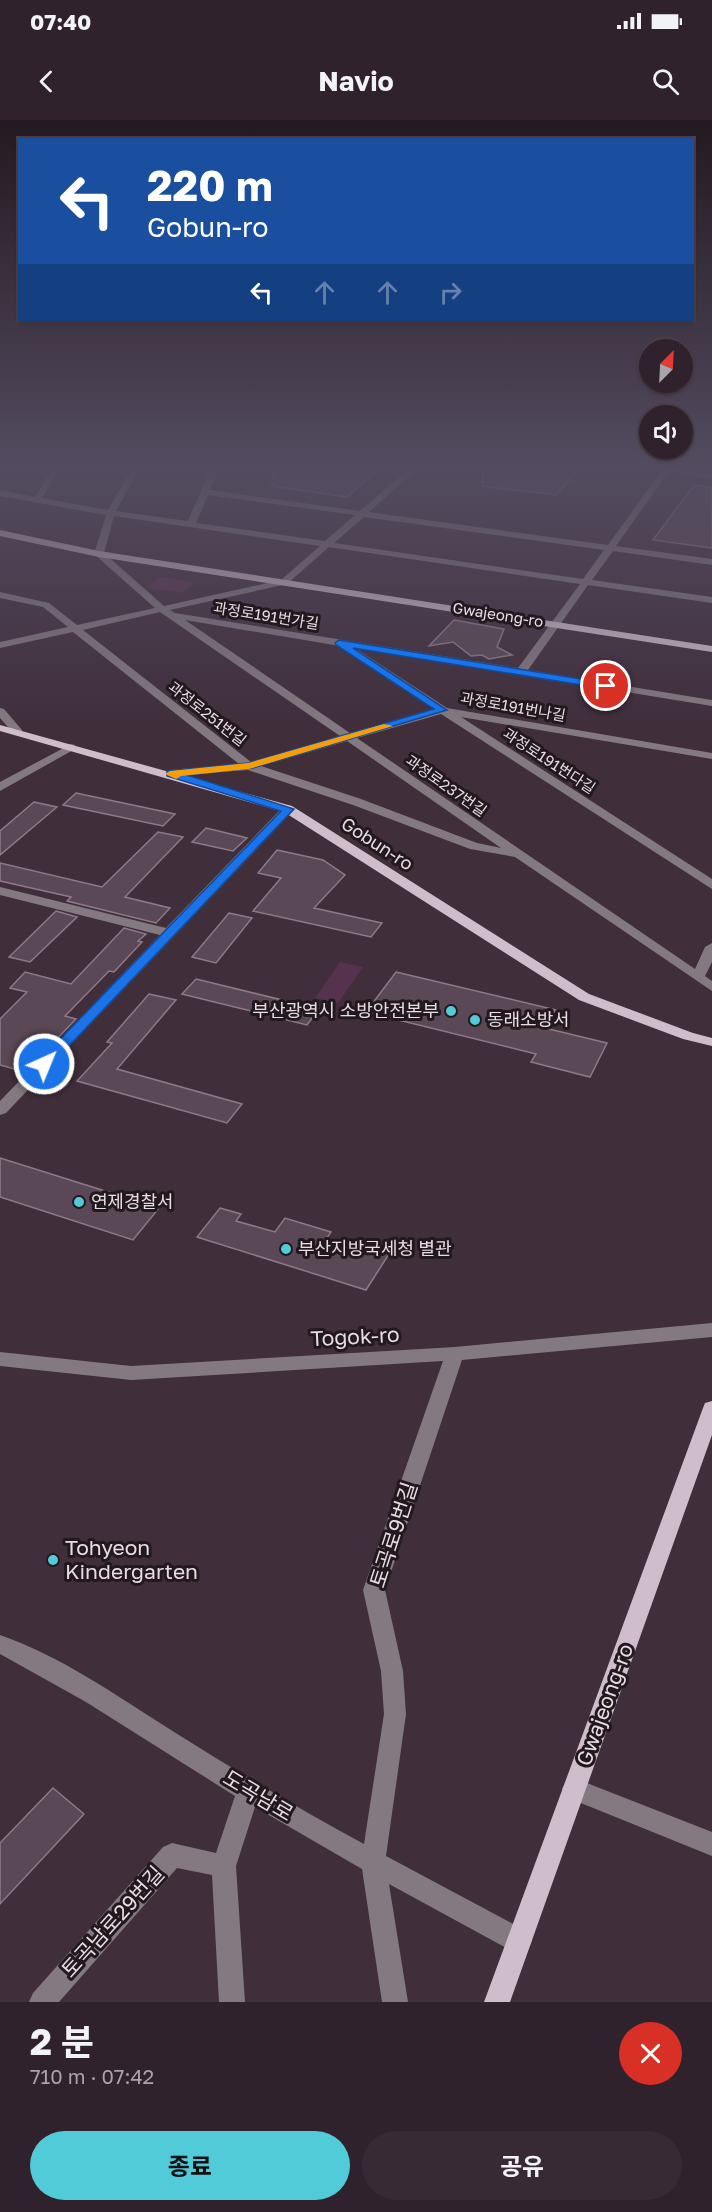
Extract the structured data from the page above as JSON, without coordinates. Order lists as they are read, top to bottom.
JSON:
{
  "streets": {
    "main road": ["Gwajeong-ro", "Gobun-ro"],
    "street": [
      "과정로191번가길",
      "과정로191번나길",
      "과정로251번길",
      "과정로191번다길",
      "과정로237번길",
      "Togok-ro",
      "토곡로9번길",
      "도곡남로",
      "토곡남로29번길"
    ]
  },
  "crossings": [
    ["Gwajeong-ro", "과정로237번길"],
    ["Gwajeong-ro", "도곡남로"],
    ["과정로191번가길", "과정로191번다길"],
    ["과정로191번가길", "과정로237번길"],
    ["과정로191번나길", "과정로251번길"],
    ["과정로191번나길", "과정로191번다길"],
    ["과정로191번나길", "과정로237번길"],
    ["과정로191번나길", "Gobun-ro"],
    ["과정로251번길", "과정로237번길"],
    ["Togok-ro", "토곡로9번길"],
    ["토곡로9번길", "도곡남로"]
  ],
  "places": [
    "부산광역시 소방안전본부",
    "동래소방서",
    "연제경찰서",
    "부산지방국세청 별관",
    "Tohyeon Kindergarten"
  ],
  "north": "top right",
  "page": {
    "status": "07:40",
    "header": "Navio",
    "turn": ["220 m", "Gobun-ro"],
    "heading": ["2 분", "710 m · 07:42"],
    "buttons": ["종료", "공유"]
  }
}
